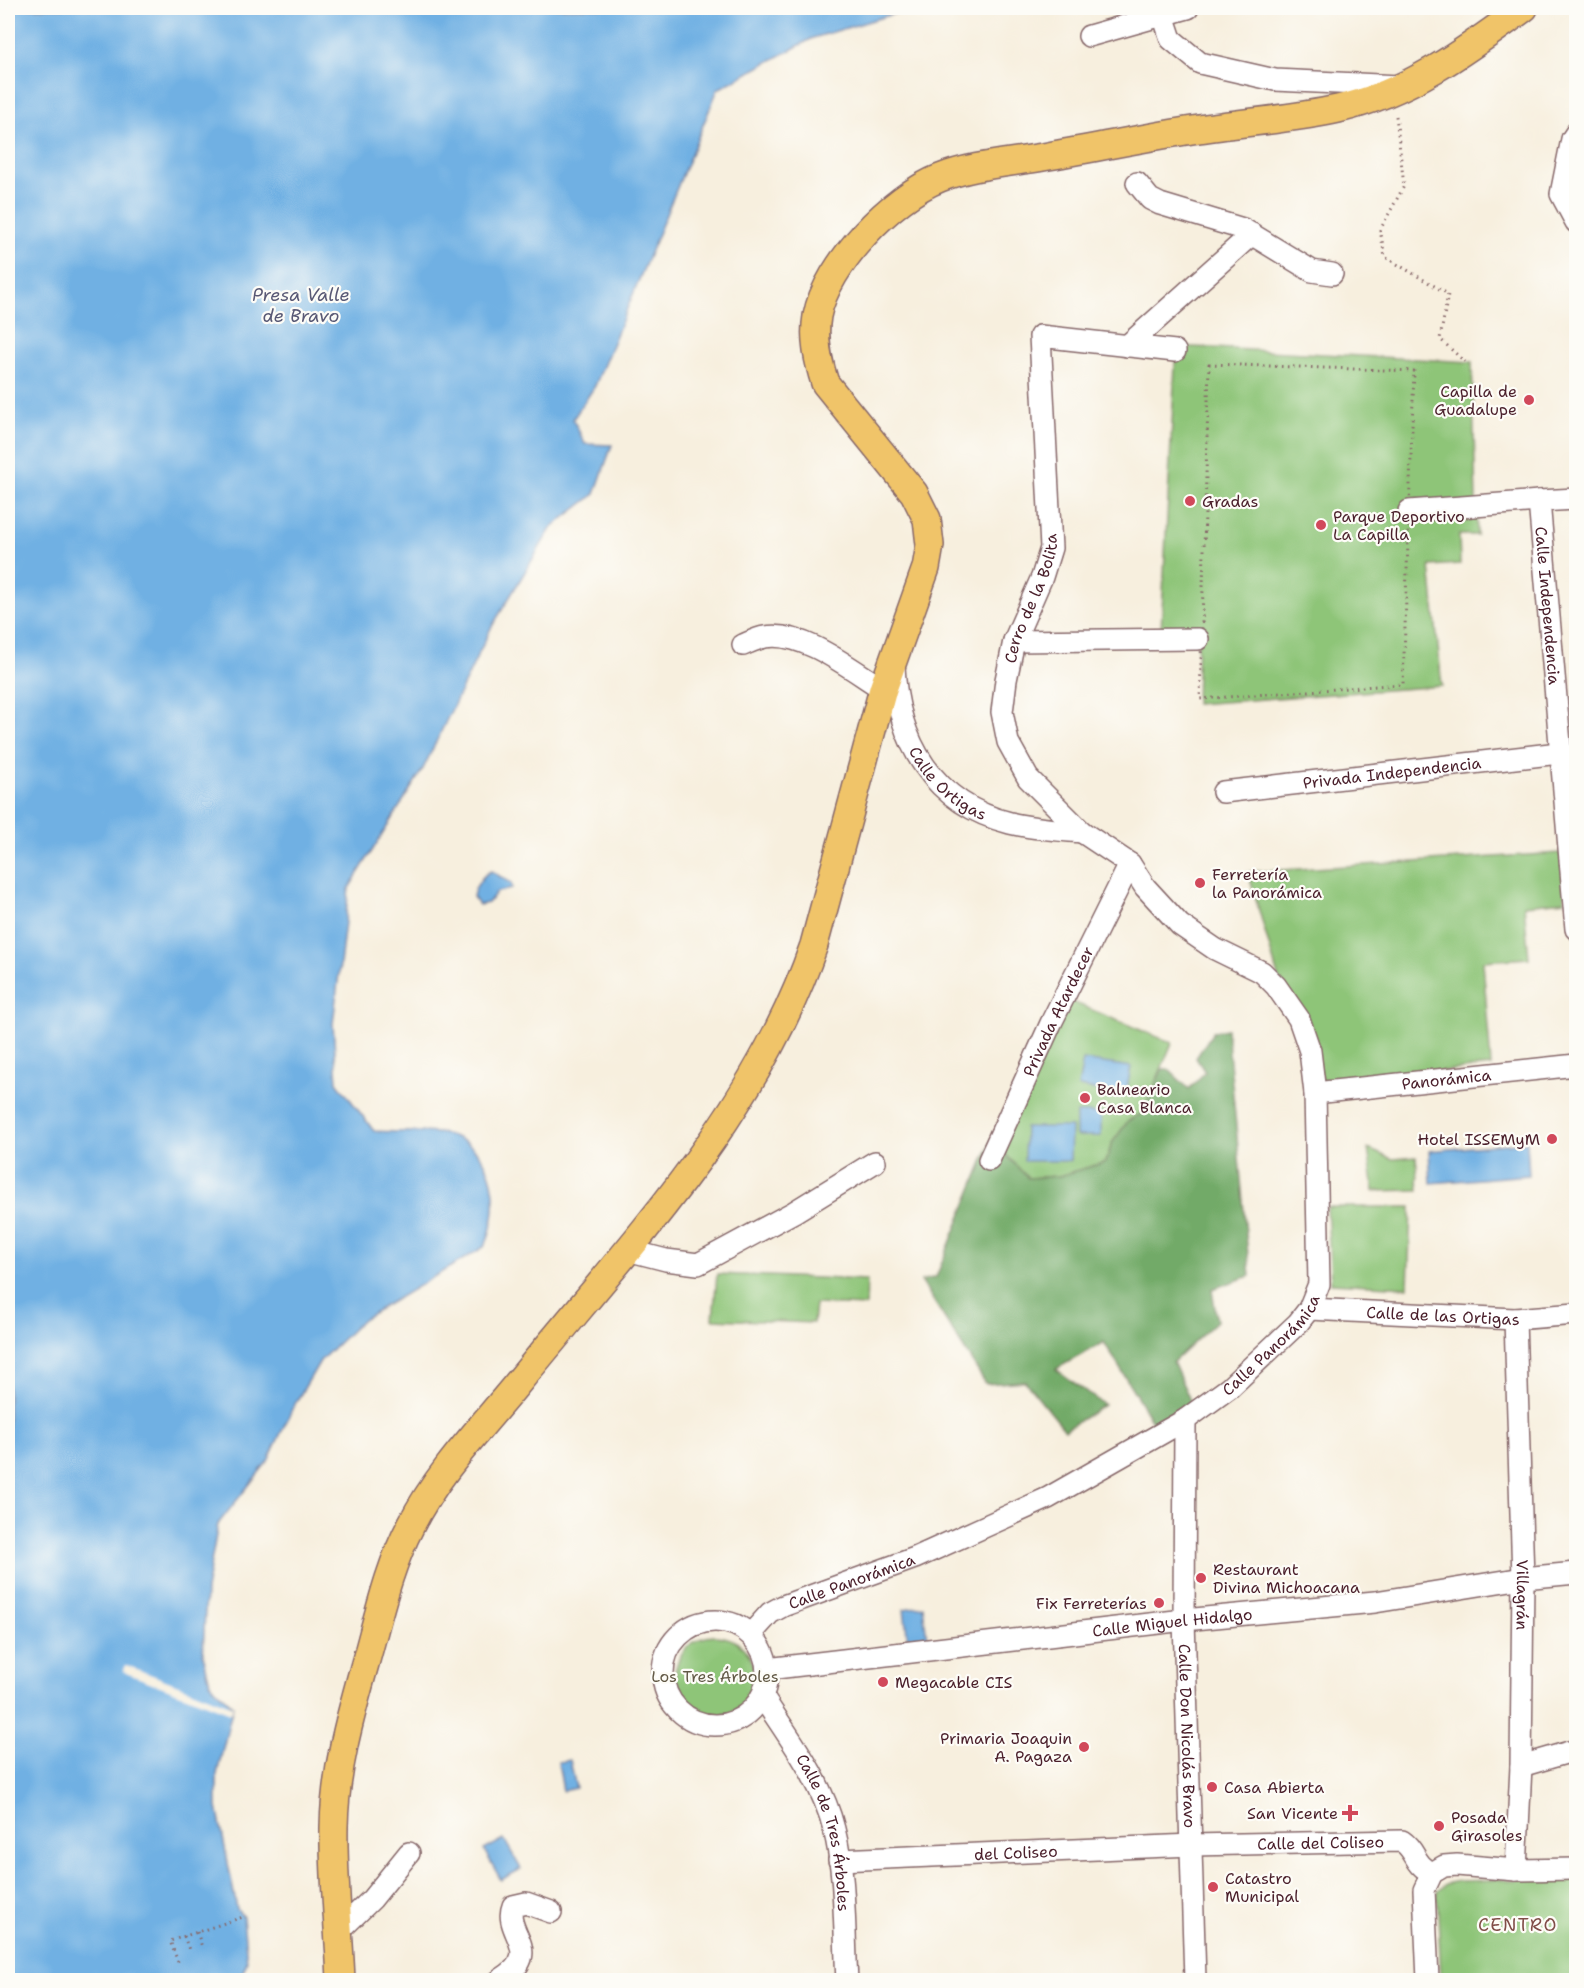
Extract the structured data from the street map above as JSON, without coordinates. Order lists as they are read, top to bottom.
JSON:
{
  "streets": {
    "street": [
      "Cerro de la Bolita",
      "Calle Independencia",
      "Privada Independencia",
      "Calle Ortigas",
      "Privada Atardecer",
      "Panorámica",
      "Calle de las Ortigas",
      "Calle Panorámica",
      "Villagrán",
      "Calle Miguel Hidalgo",
      "Calle Don Nicolás Bravo",
      "Calle de Tres Árboles",
      "Calle del Coliseo",
      "del Coliseo"
    ]
  },
  "crossings": [
    ["Cerro de la Bolita", "Calle Ortigas"],
    ["Cerro de la Bolita", "Calle Panorámica"],
    ["Calle Independencia", "Privada Independencia"],
    ["Calle Ortigas", "Calle Panorámica"],
    ["Privada Atardecer", "Calle Panorámica"],
    ["Panorámica", "Calle Panorámica"],
    ["Calle de las Ortigas", "Calle Panorámica"],
    ["Calle de las Ortigas", "Villagrán"],
    ["Calle Panorámica", "Calle Miguel Hidalgo"],
    ["Calle Panorámica", "Calle Don Nicolás Bravo"],
    ["Calle Panorámica", "Calle de Tres Árboles"],
    ["Villagrán", "Calle Miguel Hidalgo"],
    ["Calle Miguel Hidalgo", "Calle Don Nicolás Bravo"],
    ["Calle Miguel Hidalgo", "Calle de Tres Árboles"],
    ["Calle Don Nicolás Bravo", "Calle del Coliseo"],
    ["Calle Don Nicolás Bravo", "del Coliseo"],
    ["Calle de Tres Árboles", "del Coliseo"],
    ["Calle del Coliseo", "del Coliseo"]
  ],
  "districts": ["CENTRO"],
  "water": ["Presa Valle de Bravo"],
  "parks": ["Los Tres Árboles"],
  "places": {
    "other": [
      "Capilla de Guadalupe",
      "Gradas",
      "Parque Deportivo La Capilla",
      "Ferretería la Panorámica",
      "Balneario Casa Blanca",
      "Hotel ISSEMyM",
      "Restaurant Divina Michoacana",
      "Fix Ferreterías",
      "Megacable CIS",
      "Primaria Joaquin A. Pagaza",
      "Casa Abierta",
      "Posada Girasoles",
      "Catastro Municipal"
    ],
    "health": ["San Vicente"]
  }
}
